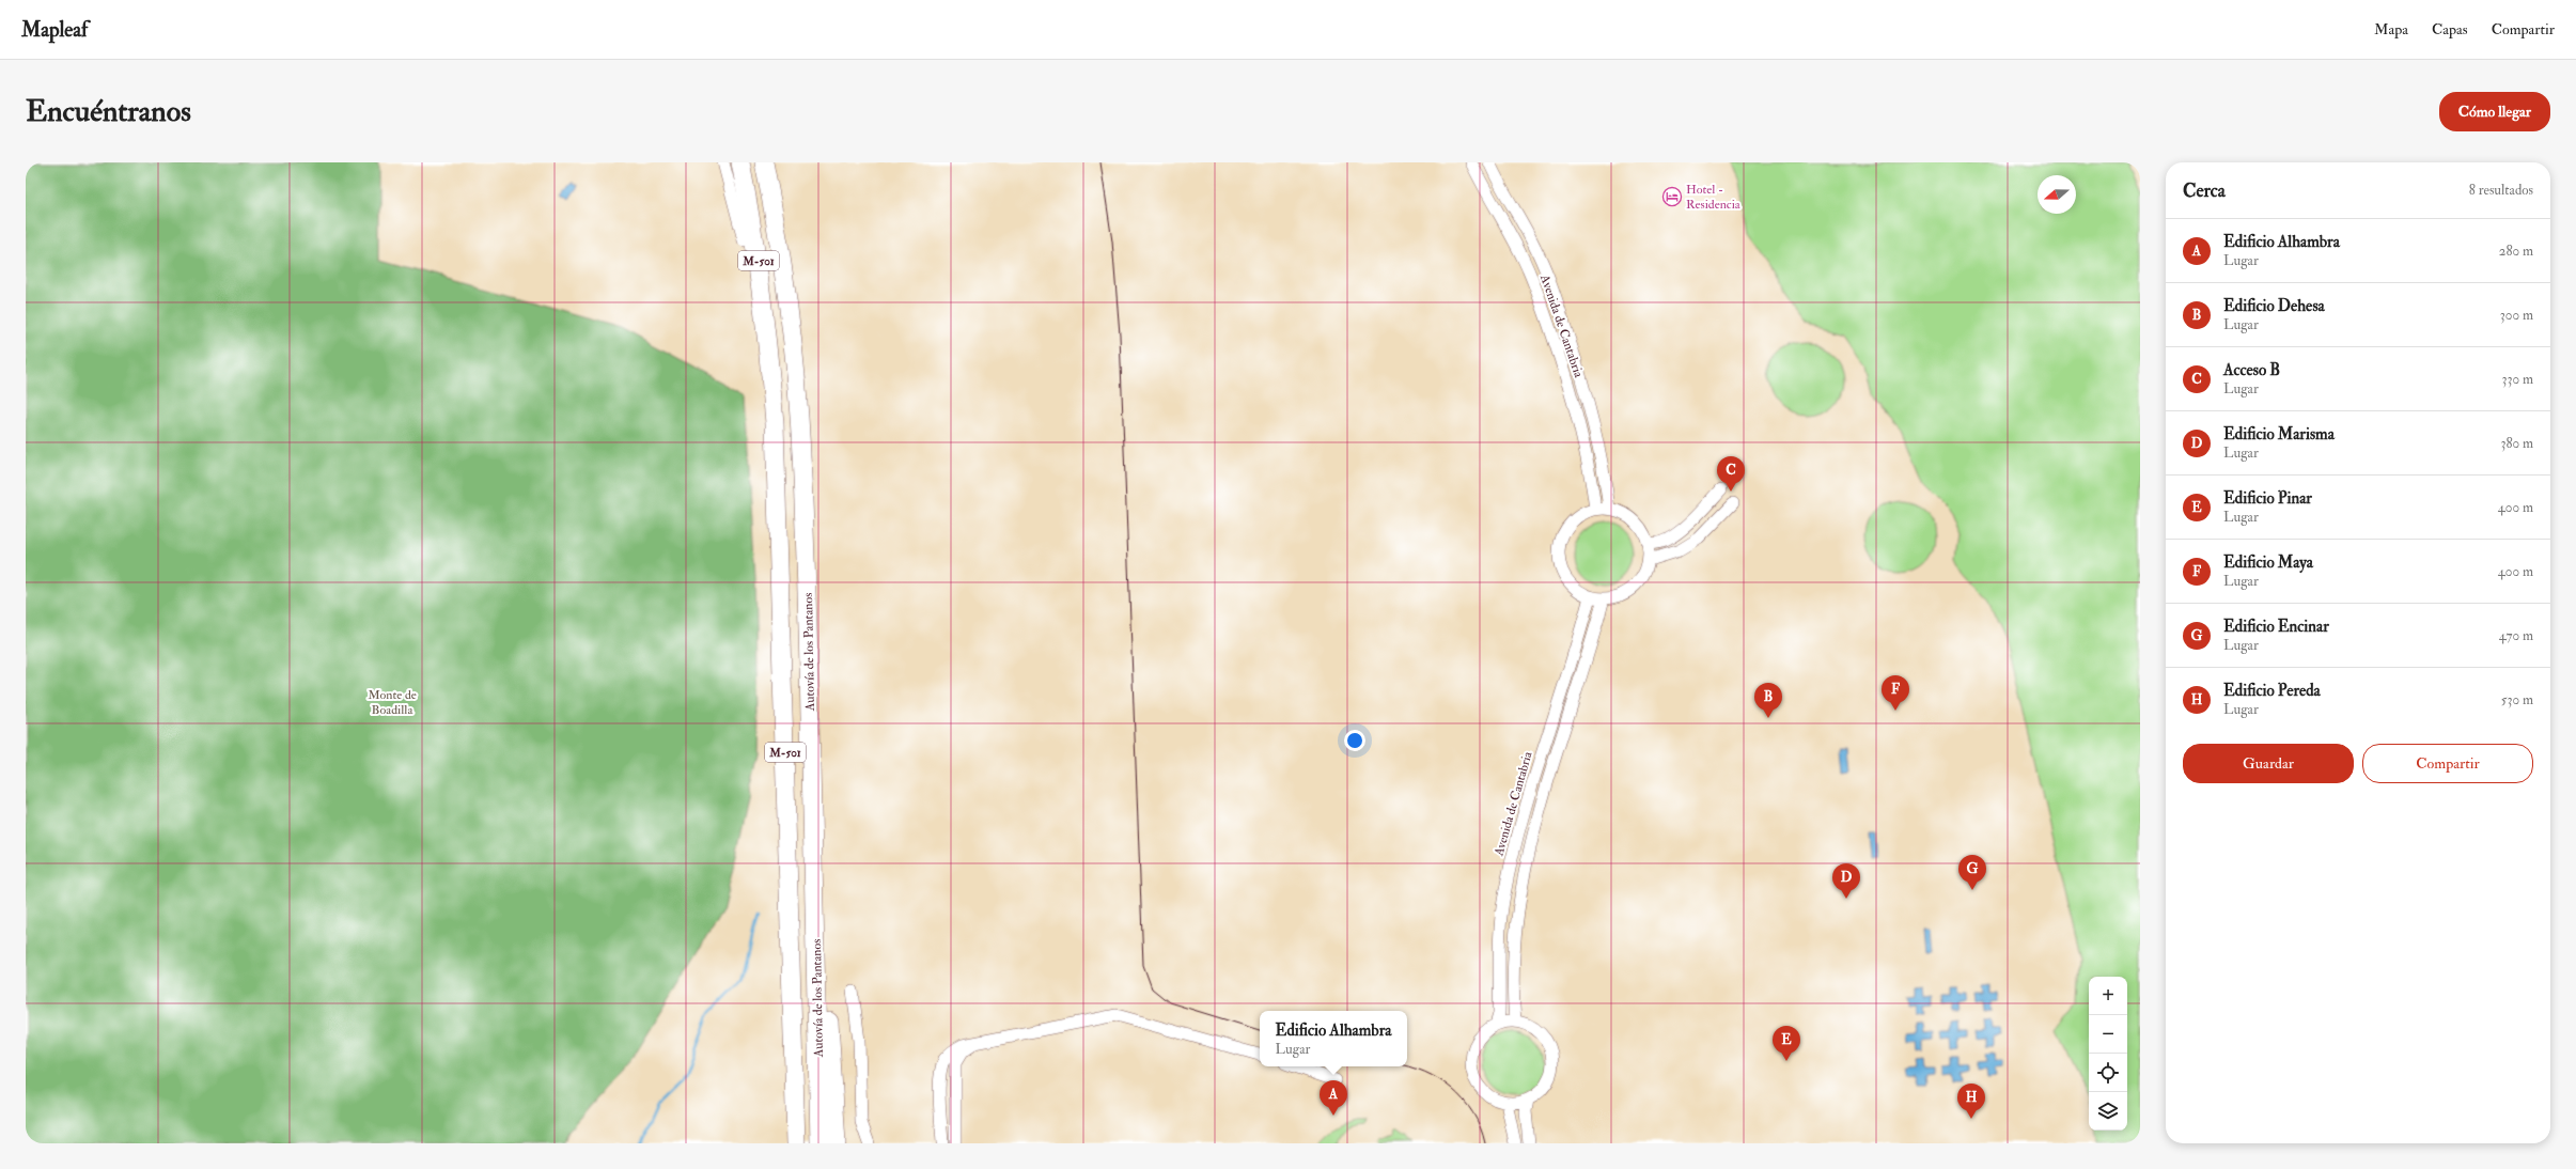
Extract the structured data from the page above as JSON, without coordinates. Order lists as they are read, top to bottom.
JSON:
{
  "streets": {
    "highway": ["M-501", "Autovía de los Pantanos"],
    "street": ["Avenida de Cantabria"]
  },
  "parks": ["Monte de Boadilla"],
  "places": {
    "hotel": ["Hotel - Residencia"]
  },
  "north": "left",
  "page": {
    "header": "Mapleaf",
    "nav": ["Mapa", "Capas", "Compartir"],
    "buttons": [
      "Cómo llegar",
      ["Guardar", "Compartir"]
    ],
    "title": "Encuéntranos",
    "heading": ["Cerca", "8 resultados"],
    "list": [
      {
        "mark": "A",
        "name": "Edificio Alhambra",
        "note": "Lugar",
        "value": "280 m"
      },
      {
        "mark": "B",
        "name": "Edificio Dehesa",
        "note": "Lugar",
        "value": "300 m"
      },
      {
        "mark": "C",
        "name": "Acceso B",
        "note": "Lugar",
        "value": "330 m"
      },
      {
        "mark": "D",
        "name": "Edificio Marisma",
        "note": "Lugar",
        "value": "380 m"
      },
      {
        "mark": "E",
        "name": "Edificio Pinar",
        "note": "Lugar",
        "value": "400 m"
      },
      {
        "mark": "F",
        "name": "Edificio Maya",
        "note": "Lugar",
        "value": "400 m"
      },
      {
        "mark": "G",
        "name": "Edificio Encinar",
        "note": "Lugar",
        "value": "470 m"
      },
      {
        "mark": "H",
        "name": "Edificio Pereda",
        "note": "Lugar",
        "value": "530 m"
      }
    ],
    "pins": [
      "C",
      "F",
      "B",
      "G",
      "D",
      "E",
      "A",
      "H"
    ],
    "map_buttons": ["+", "−"],
    "popup": ["Edificio Alhambra", "Lugar"]
  }
}
